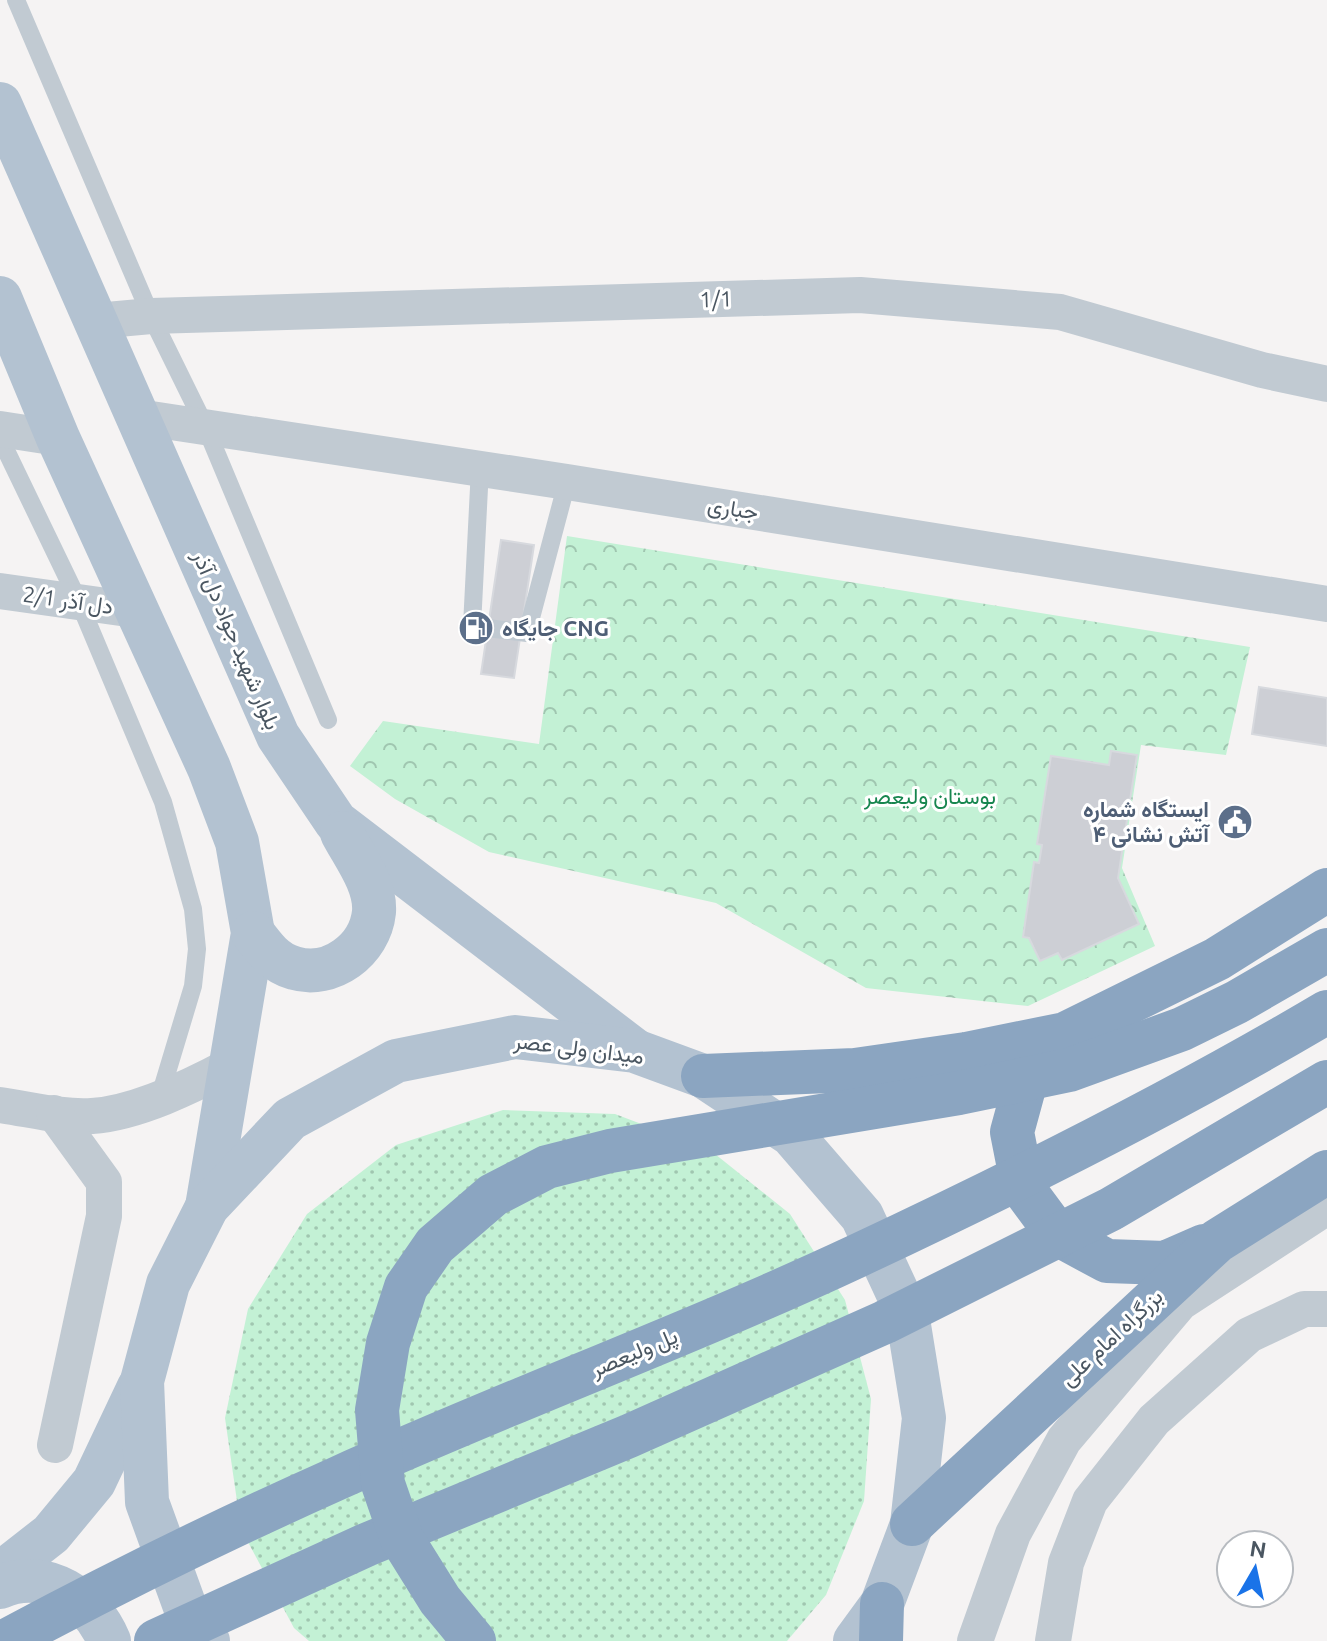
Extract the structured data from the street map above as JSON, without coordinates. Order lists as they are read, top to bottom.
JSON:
{
  "streets": {
    "highway": ["بزرگراه امام علی", "پل ولیعصر"],
    "main road": ["بلوار شهید جواد دل آذر", "میدان ولی عصر"],
    "street": ["1/1", "جباری", "دل آذر 2/1"]
  },
  "crossings": [
    ["1/1", "بلوار شهید جواد دل آذر"],
    ["جباری", "بلوار شهید جواد دل آذر"],
    ["بلوار شهید جواد دل آذر", "میدان ولی عصر"],
    ["میدان ولی عصر", "بزرگراه امام علی"]
  ],
  "parks": ["بوستان ولیعصر"],
  "places": {
    "fuel station": ["جایگاه CNG"],
    "public building": ["ایستگاه شماره ۴ آتش نشانی"]
  },
  "north": "top"
}
